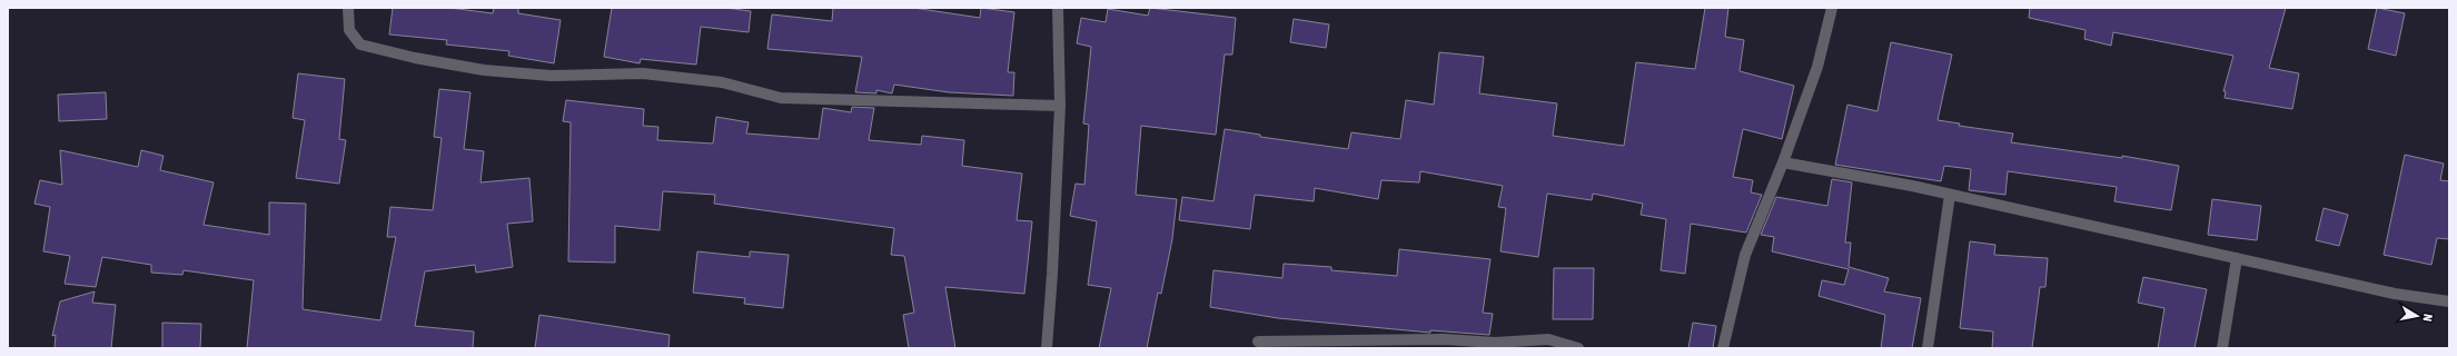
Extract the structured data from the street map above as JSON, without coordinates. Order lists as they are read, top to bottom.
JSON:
{
  "north": "right"
}
